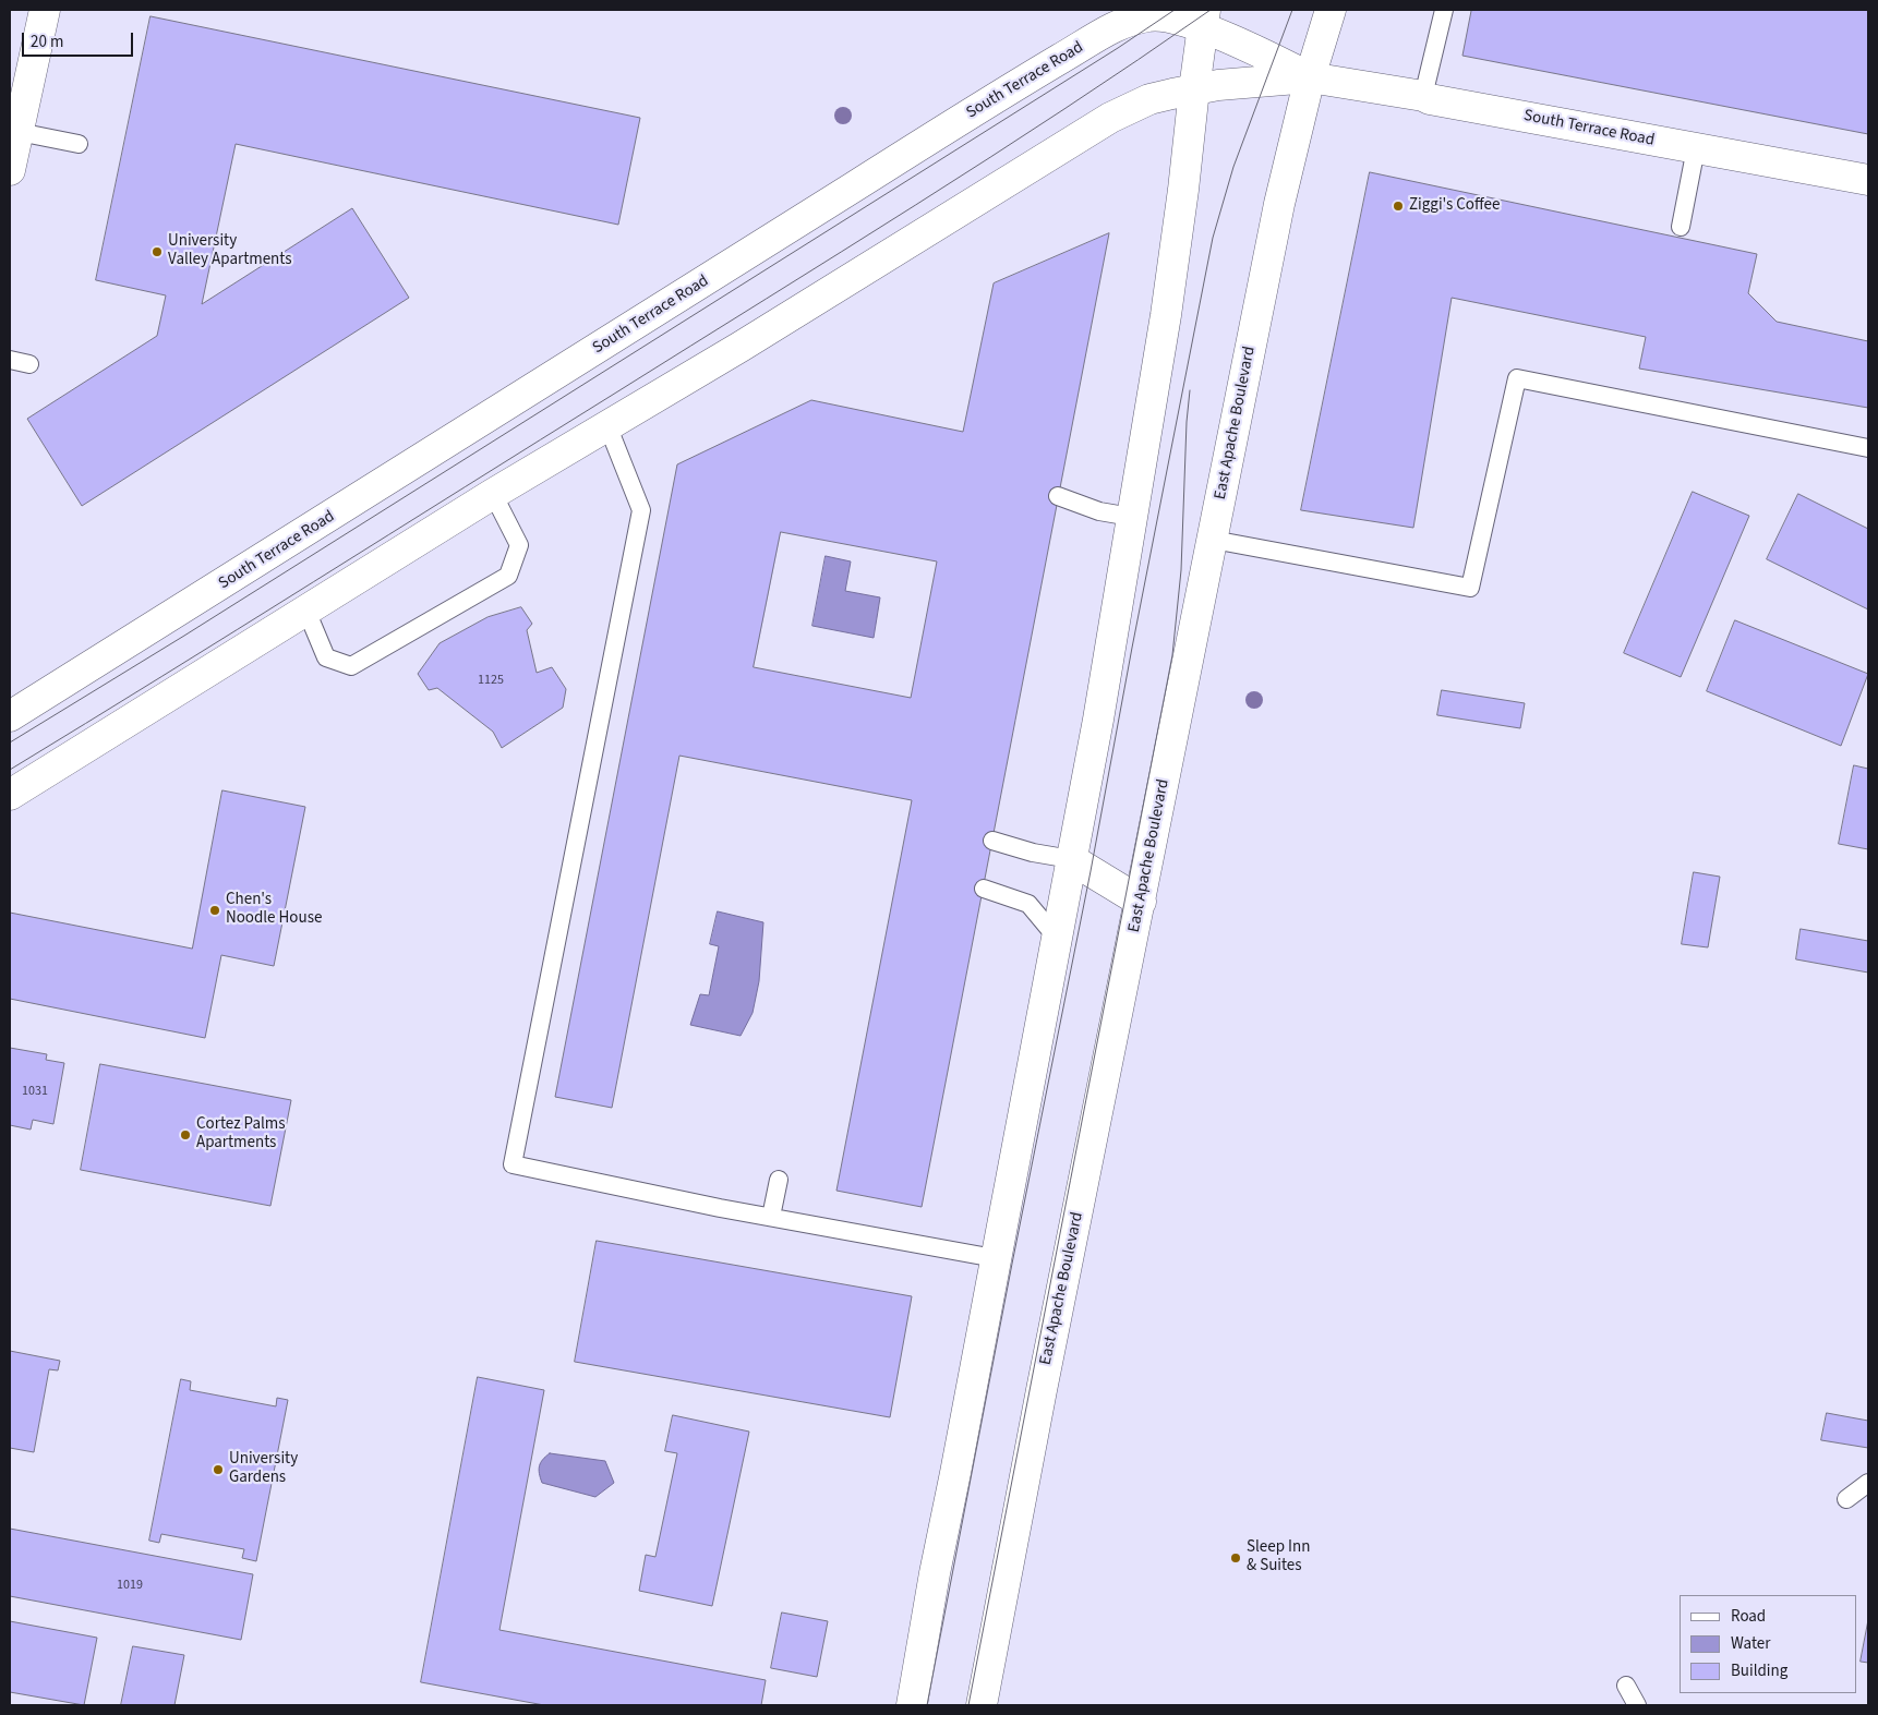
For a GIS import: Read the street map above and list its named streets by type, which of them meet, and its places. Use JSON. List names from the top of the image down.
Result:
{
  "streets": {
    "street": ["South Terrace Road", "East Apache Boulevard"]
  },
  "crossings": [
    ["South Terrace Road", "East Apache Boulevard"]
  ],
  "places": [
    "Ziggi's Coffee",
    "University Valley Apartments",
    "Chen's Noodle House",
    "Cortez Palms Apartments",
    "University Gardens",
    "Sleep Inn & Suites"
  ],
  "house_numbers": ["1125", "1031", "1019"],
  "legend": ["Road", "Water", "Building"],
  "scale_bar": "20 m"
}
